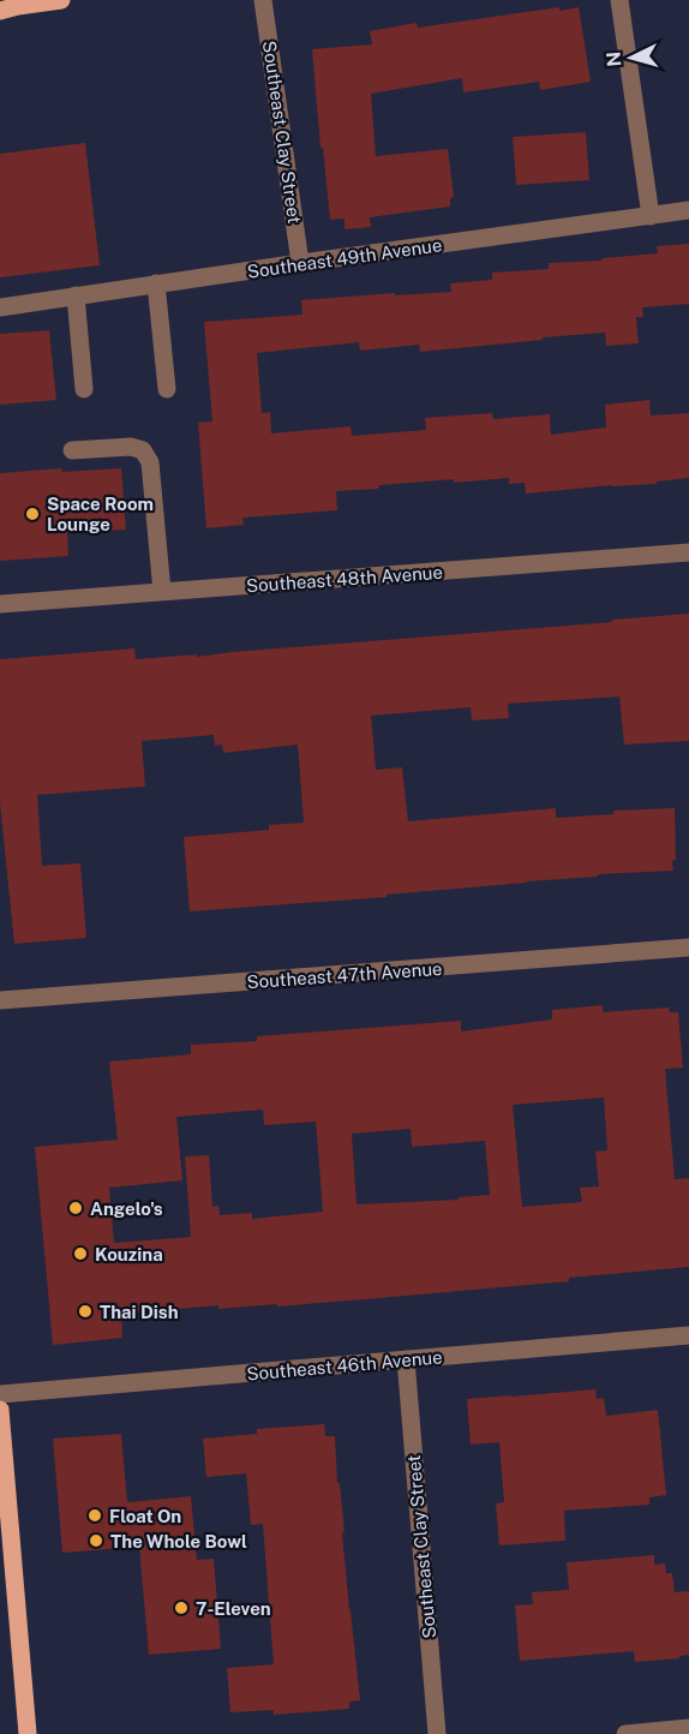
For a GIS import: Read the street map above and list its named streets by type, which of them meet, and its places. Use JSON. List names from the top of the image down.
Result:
{
  "streets": {
    "street": [
      "Southeast Clay Street",
      "Southeast 49th Avenue",
      "Southeast 48th Avenue",
      "Southeast 47th Avenue",
      "Southeast 46th Avenue"
    ]
  },
  "crossings": [
    ["Southeast Clay Street", "Southeast 49th Avenue"],
    ["Southeast Clay Street", "Southeast 46th Avenue"]
  ],
  "places": [
    "Space Room Lounge",
    "Angelo's",
    "Kouzina",
    "Thai Dish",
    "Float On",
    "The Whole Bowl",
    "7-Eleven"
  ],
  "north": "left"
}
